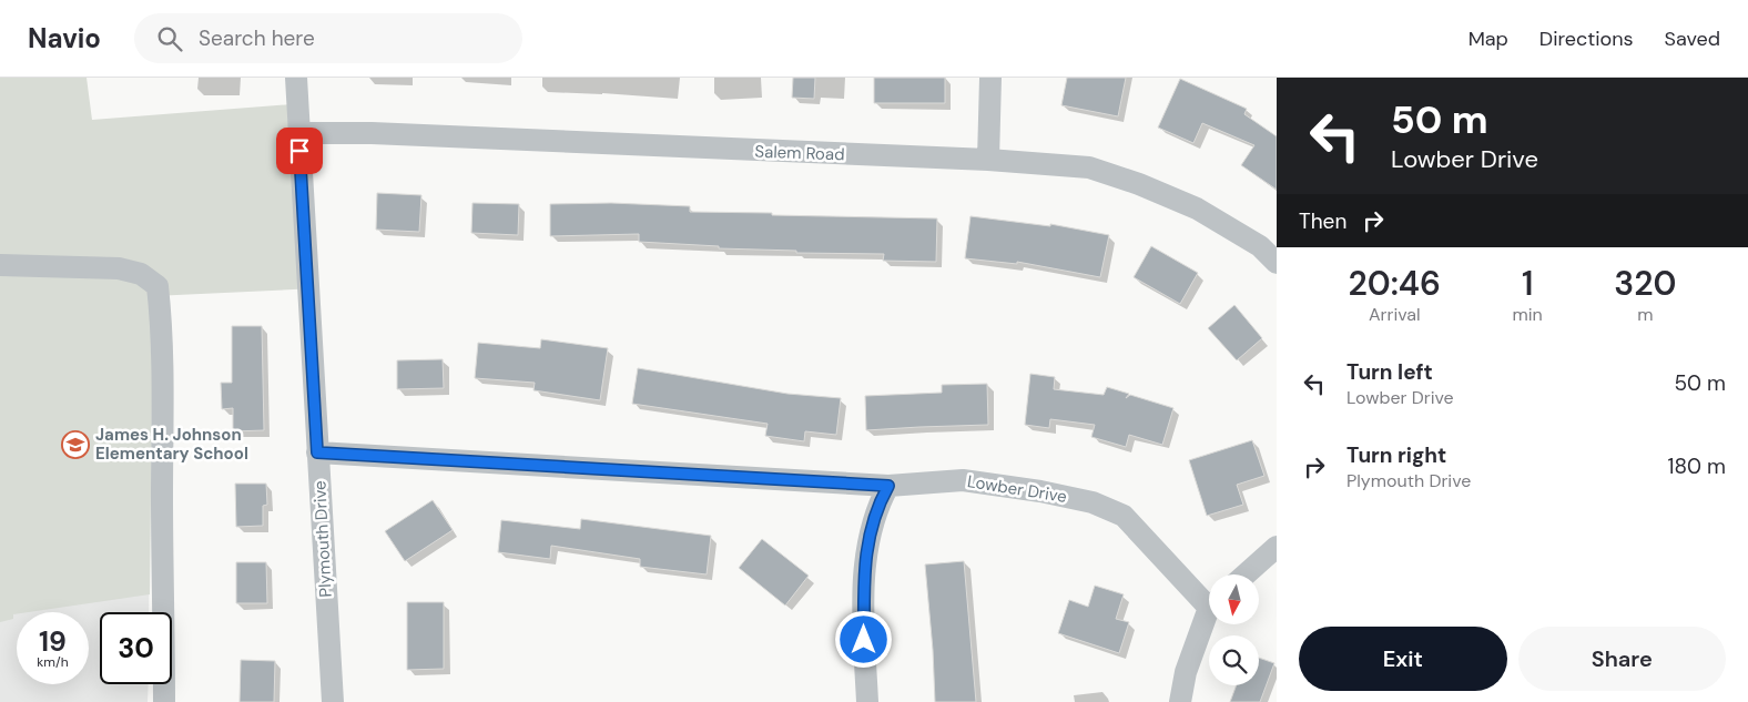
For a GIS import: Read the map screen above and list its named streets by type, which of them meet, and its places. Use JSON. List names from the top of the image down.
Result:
{
  "streets": {
    "street": ["Salem Road", "Lowber Drive", "Plymouth Drive"]
  },
  "crossings": [
    ["Salem Road", "Plymouth Drive"],
    ["Lowber Drive", "Plymouth Drive"]
  ],
  "places": {
    "school or university": ["James H. Johnson Elementary School"]
  },
  "north": "bottom",
  "page": {
    "header": "Navio",
    "search": "Search here",
    "nav": ["Map", "Directions", "Saved"],
    "turn": ["50 m", "Lowber Drive"],
    "then": "Then",
    "eta": [
      "20:46",
      "Arrival",
      "1",
      "min",
      "320",
      "m"
    ],
    "list": [
      {
        "name": "Turn left",
        "note": "Lowber Drive",
        "value": "50 m"
      },
      {
        "name": "Turn right",
        "note": "Plymouth Drive",
        "value": "180 m"
      }
    ],
    "speed": "19 km/h",
    "limit": "30",
    "buttons": ["Exit", "Share"]
  }
}
